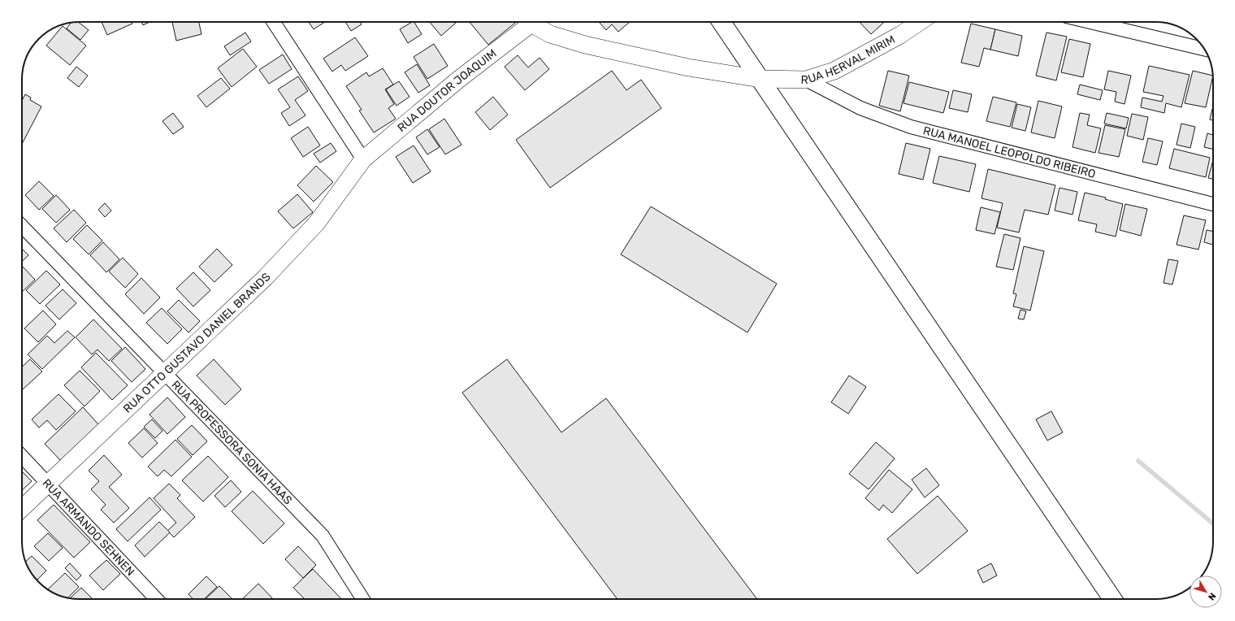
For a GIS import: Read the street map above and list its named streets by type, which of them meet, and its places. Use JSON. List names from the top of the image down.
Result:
{
  "streets": {
    "street": [
      "RUA HERVAL MIRIM",
      "RUA DOUTOR JOAQUIM",
      "RUA MANOEL LEOPOLDO RIBEIRO",
      "RUA OTTO GUSTAVO DANIEL BRANDS",
      "RUA PROFESSORA SONIA HAAS",
      "RUA ARMANDO SEHNEN"
    ]
  },
  "crossings": [
    ["RUA HERVAL MIRIM", "RUA MANOEL LEOPOLDO RIBEIRO"],
    ["RUA DOUTOR JOAQUIM", "RUA OTTO GUSTAVO DANIEL BRANDS"],
    ["RUA OTTO GUSTAVO DANIEL BRANDS", "RUA PROFESSORA SONIA HAAS"],
    ["RUA OTTO GUSTAVO DANIEL BRANDS", "RUA ARMANDO SEHNEN"]
  ],
  "north": "bottom right"
}
